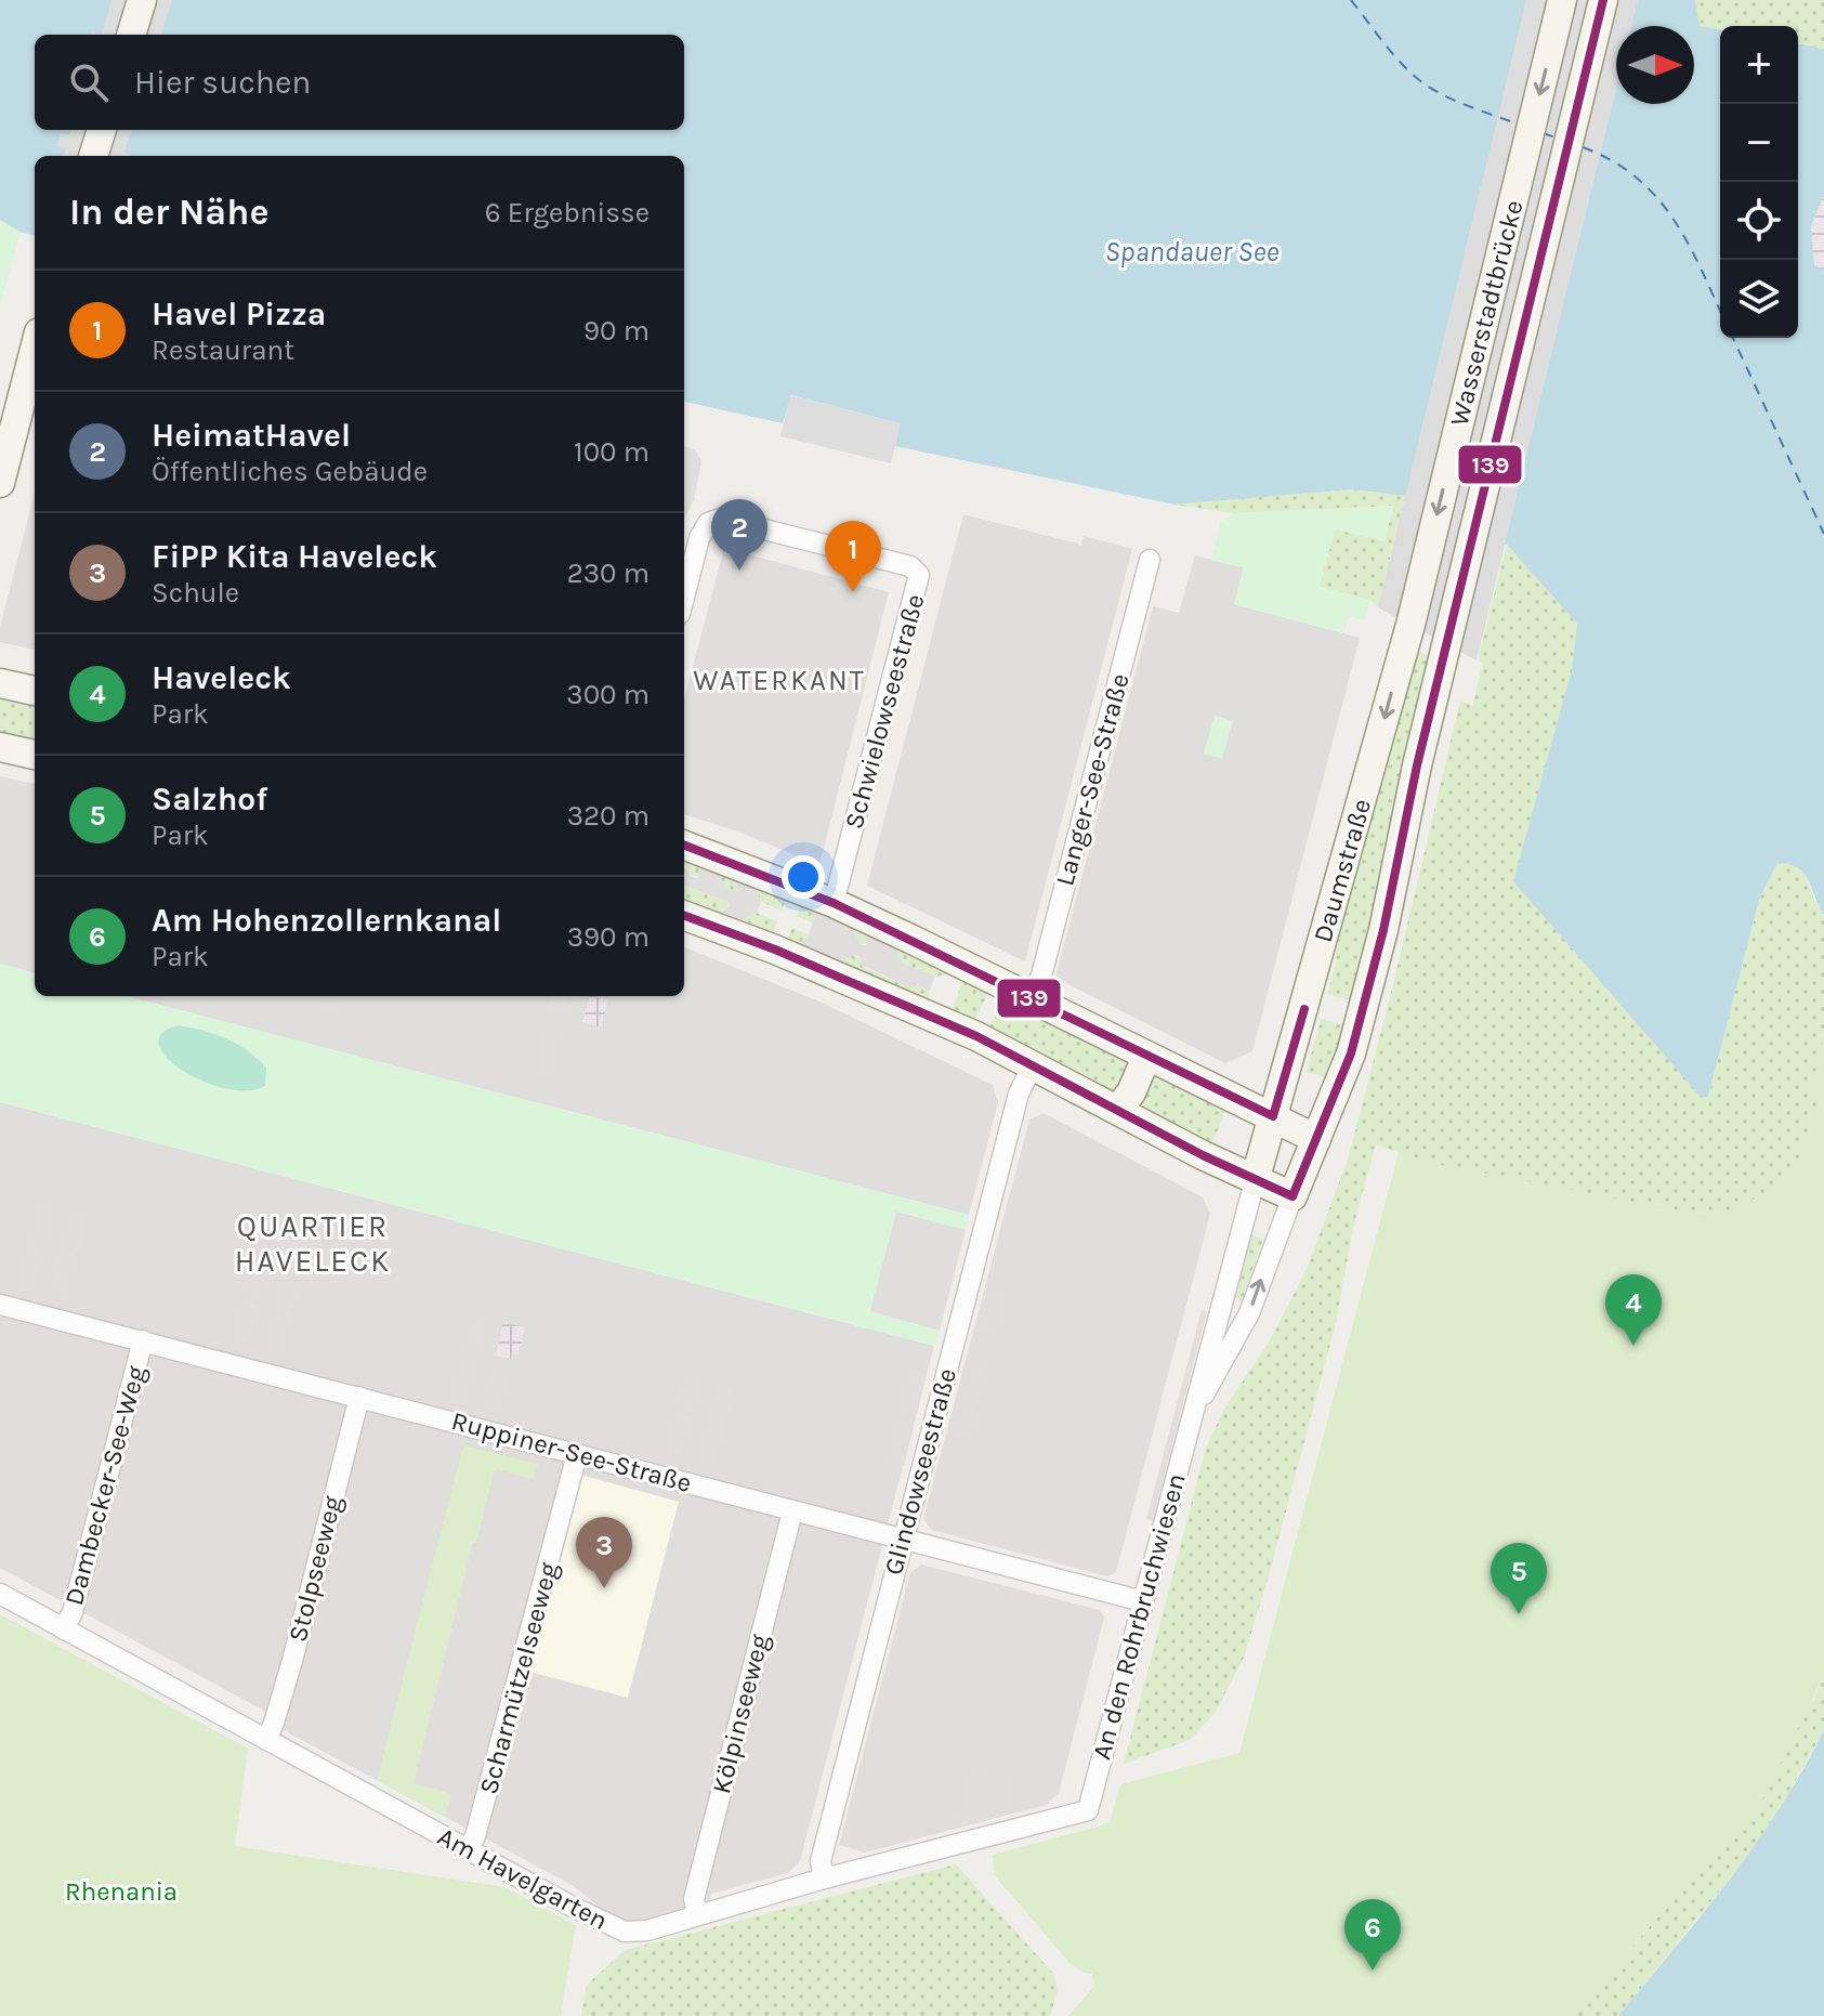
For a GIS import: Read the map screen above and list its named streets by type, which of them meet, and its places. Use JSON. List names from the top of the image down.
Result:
{
  "streets": {
    "main road": ["Wasserstadtbrücke", "Daumstraße"],
    "street": [
      "Schwielowseestraße",
      "Langer-See-Straße",
      "Ruppiner-See-Straße",
      "Glindowseestraße",
      "Dambecker-See-Weg",
      "Stolpseeweg",
      "An den Rohrbruchwiesen",
      "Scharmützelseeweg",
      "Kölpinseeweg",
      "Am Havelgarten"
    ]
  },
  "crossings": [
    ["Wasserstadtbrücke", "Daumstraße"],
    ["Daumstraße", "An den Rohrbruchwiesen"],
    ["Ruppiner-See-Straße", "Glindowseestraße"],
    ["Ruppiner-See-Straße", "Dambecker-See-Weg"],
    ["Ruppiner-See-Straße", "Stolpseeweg"],
    ["Ruppiner-See-Straße", "An den Rohrbruchwiesen"],
    ["Ruppiner-See-Straße", "Scharmützelseeweg"],
    ["Ruppiner-See-Straße", "Kölpinseeweg"],
    ["Glindowseestraße", "Am Havelgarten"],
    ["Dambecker-See-Weg", "Am Havelgarten"],
    ["Stolpseeweg", "Am Havelgarten"],
    ["An den Rohrbruchwiesen", "Am Havelgarten"],
    ["Scharmützelseeweg", "Am Havelgarten"],
    ["Kölpinseeweg", "Am Havelgarten"]
  ],
  "districts": ["WATERKANT", "QUARTIER HAVELECK"],
  "water": ["Spandauer See"],
  "parks": ["Rhenania"],
  "lines": ["transit line 139"],
  "north": "right",
  "page": {
    "map_buttons": ["+", "−"],
    "search": "Hier suchen",
    "heading": ["In der Nähe", "6 Ergebnisse"],
    "list": [
      {
        "mark": "1",
        "name": "Havel Pizza",
        "note": "Restaurant",
        "value": "90 m"
      },
      {
        "mark": "2",
        "name": "HeimatHavel",
        "note": "Öffentliches Gebäude",
        "value": "100 m"
      },
      {
        "mark": "3",
        "name": "FiPP Kita Haveleck",
        "note": "Schule",
        "value": "230 m"
      },
      {
        "mark": "4",
        "name": "Haveleck",
        "note": "Park",
        "value": "300 m"
      },
      {
        "mark": "5",
        "name": "Salzhof",
        "note": "Park",
        "value": "320 m"
      },
      {
        "mark": "6",
        "name": "Am Hohenzollernkanal",
        "note": "Park",
        "value": "390 m"
      }
    ],
    "pins": [
      "2",
      "1",
      "4",
      "3",
      "5",
      "6"
    ]
  }
}
